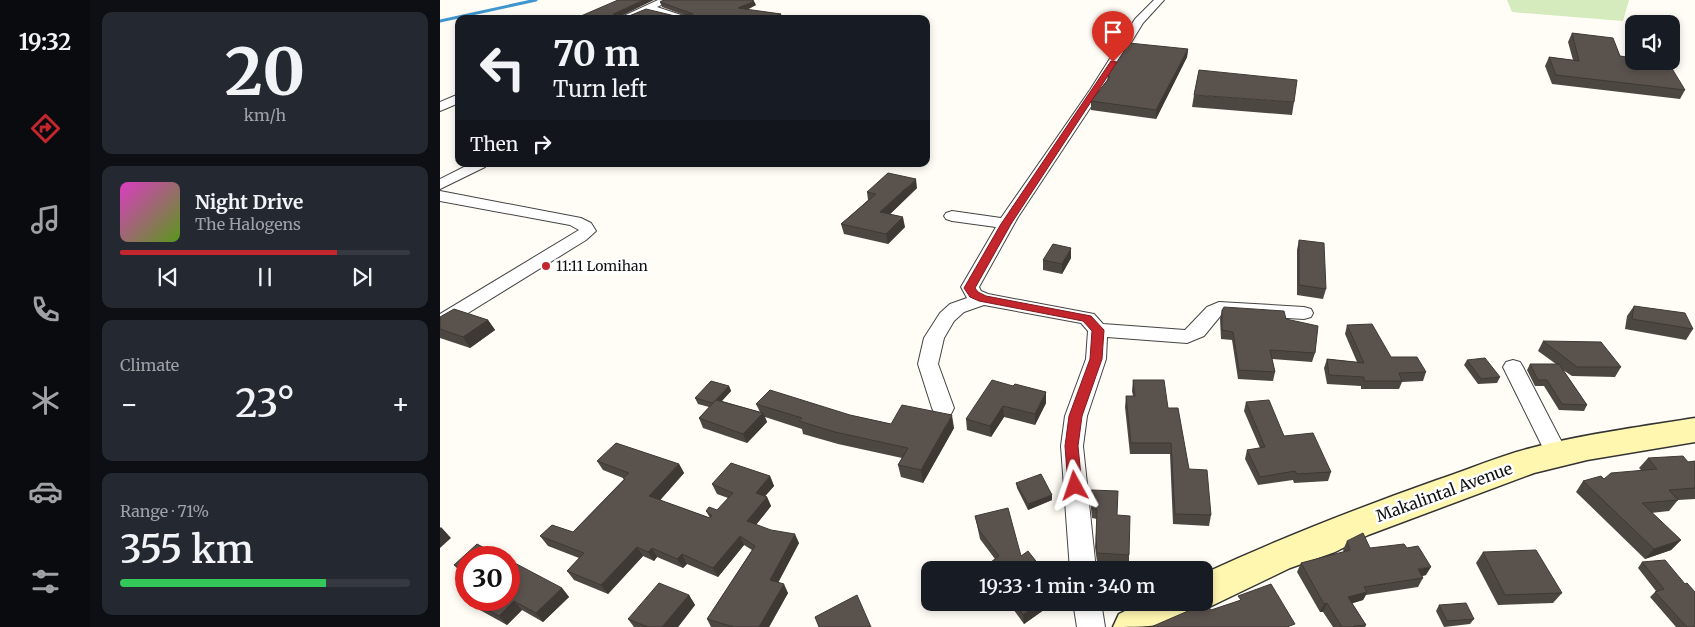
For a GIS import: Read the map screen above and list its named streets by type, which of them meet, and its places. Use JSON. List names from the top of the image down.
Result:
{
  "streets": {
    "main road": ["Makalintal Avenue"]
  },
  "places": ["11:11 Lomihan"],
  "page": {
    "tabs": "19:32",
    "tile": [
      ["20", "km/h"],
      "Climate",
      ["Range · 71%", "355 km"]
    ],
    "turn": ["70 m", "Turn left"],
    "then": "Then",
    "song": ["Night Drive", "The Halogens"],
    "heat": ["−", "23°", "+"],
    "limit": "30",
    "trip": "19:33 · 1 min · 340 m"
  }
}
